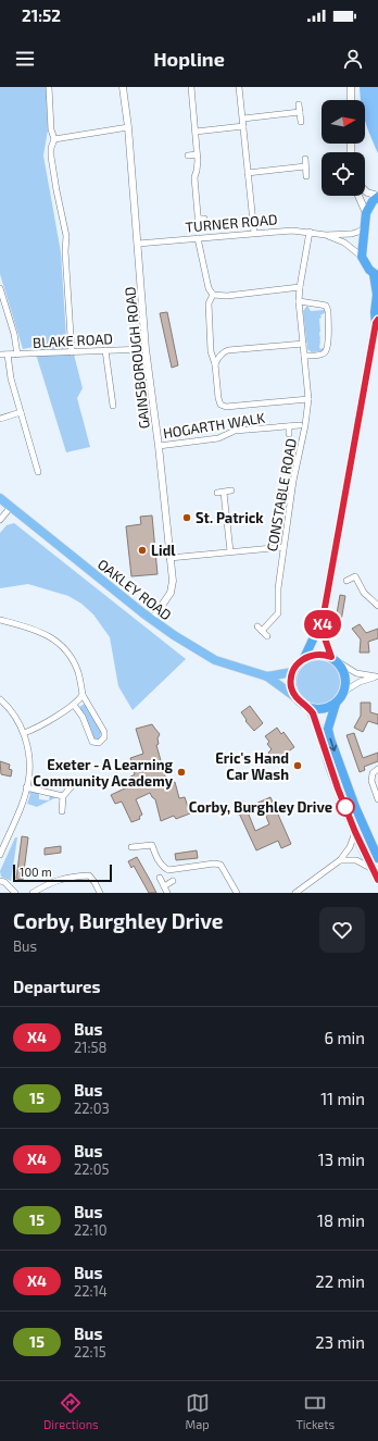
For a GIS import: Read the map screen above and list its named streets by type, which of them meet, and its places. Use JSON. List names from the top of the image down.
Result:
{
  "streets": {
    "main road": ["OAKLEY ROAD"],
    "street": [
      "TURNER ROAD",
      "BLAKE ROAD",
      "GAINSBOROUGH ROAD",
      "HOGARTH WALK",
      "CONSTABLE ROAD"
    ]
  },
  "crossings": [
    ["TURNER ROAD", "GAINSBOROUGH ROAD"],
    ["TURNER ROAD", "CONSTABLE ROAD"],
    ["BLAKE ROAD", "GAINSBOROUGH ROAD"],
    ["GAINSBOROUGH ROAD", "HOGARTH WALK"],
    ["GAINSBOROUGH ROAD", "OAKLEY ROAD"]
  ],
  "places": [
    "St. Patrick",
    "Lidl",
    "Eric's Hand Car Wash",
    "Exeter - A Learning Community Academy",
    "Corby, Burghley Drive"
  ],
  "lines": ["bus line X4"],
  "scale_bar": "100 m",
  "north": "right",
  "page": {
    "status": "21:52",
    "header": "Hopline",
    "on_map": "X4",
    "scale": "100 m",
    "heading": [
      ["Corby, Burghley Drive", "Bus"],
      "Departures"
    ],
    "list": [
      {
        "mark": "X4",
        "name": "Bus",
        "note": "21:58",
        "value": "6 min"
      },
      {
        "mark": "15",
        "name": "Bus",
        "note": "22:03",
        "value": "11 min"
      },
      {
        "mark": "X4",
        "name": "Bus",
        "note": "22:05",
        "value": "13 min"
      },
      {
        "mark": "15",
        "name": "Bus",
        "note": "22:10",
        "value": "18 min"
      },
      {
        "mark": "X4",
        "name": "Bus",
        "note": "22:14",
        "value": "22 min"
      },
      {
        "mark": "15",
        "name": "Bus",
        "note": "22:15",
        "value": "23 min"
      }
    ],
    "tabs": ["Directions", "Map", "Tickets"]
  }
}
